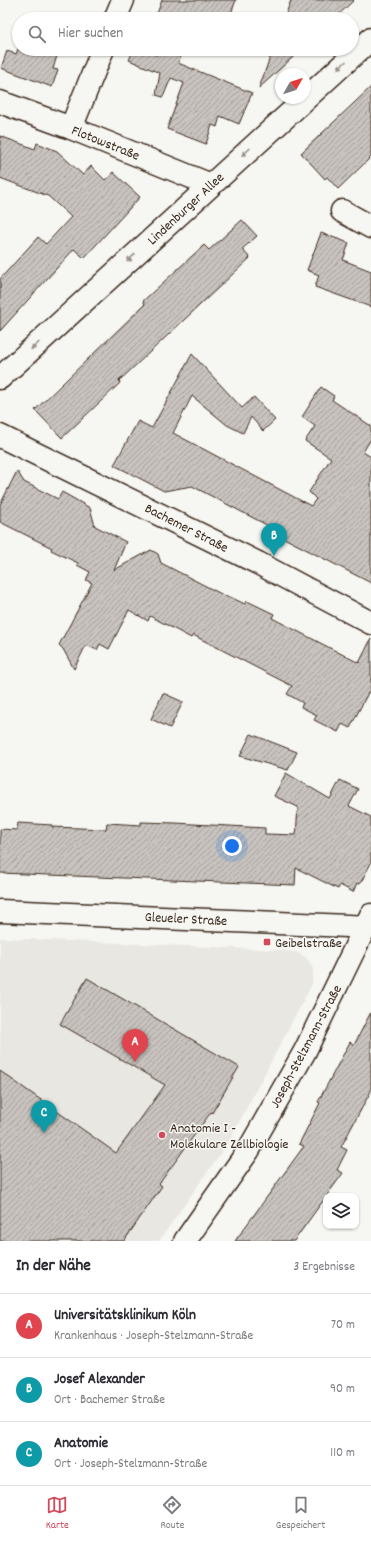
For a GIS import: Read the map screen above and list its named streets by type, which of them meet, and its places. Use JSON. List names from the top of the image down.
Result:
{
  "streets": {
    "street": [
      "Flotowstraße",
      "Lindenburger Allee",
      "Bachemer Straße",
      "Gleueler Straße",
      "Joseph-Stelzmann-Straße"
    ]
  },
  "crossings": [
    ["Flotowstraße", "Lindenburger Allee"],
    ["Gleueler Straße", "Joseph-Stelzmann-Straße"]
  ],
  "one_way": ["Lindenburger Allee"],
  "places": {
    "transit": ["Geibelstraße"],
    "other": ["Anatomie I - Molekulare Zellbiologie"]
  },
  "north": "top right",
  "page": {
    "search": "Hier suchen",
    "pins": ["B", "A", "C"],
    "heading": ["In der Nähe", "3 Ergebnisse"],
    "list": [
      {
        "mark": "A",
        "name": "Universitätsklinikum Köln",
        "note": "Krankenhaus · Joseph-Stelzmann-Straße",
        "value": "70 m"
      },
      {
        "mark": "B",
        "name": "Josef Alexander",
        "note": "Ort · Bachemer Straße",
        "value": "90 m"
      },
      {
        "mark": "C",
        "name": "Anatomie",
        "note": "Ort · Joseph-Stelzmann-Straße",
        "value": "110 m"
      }
    ],
    "nav": ["Karte", "Route", "Gespeichert"]
  }
}
